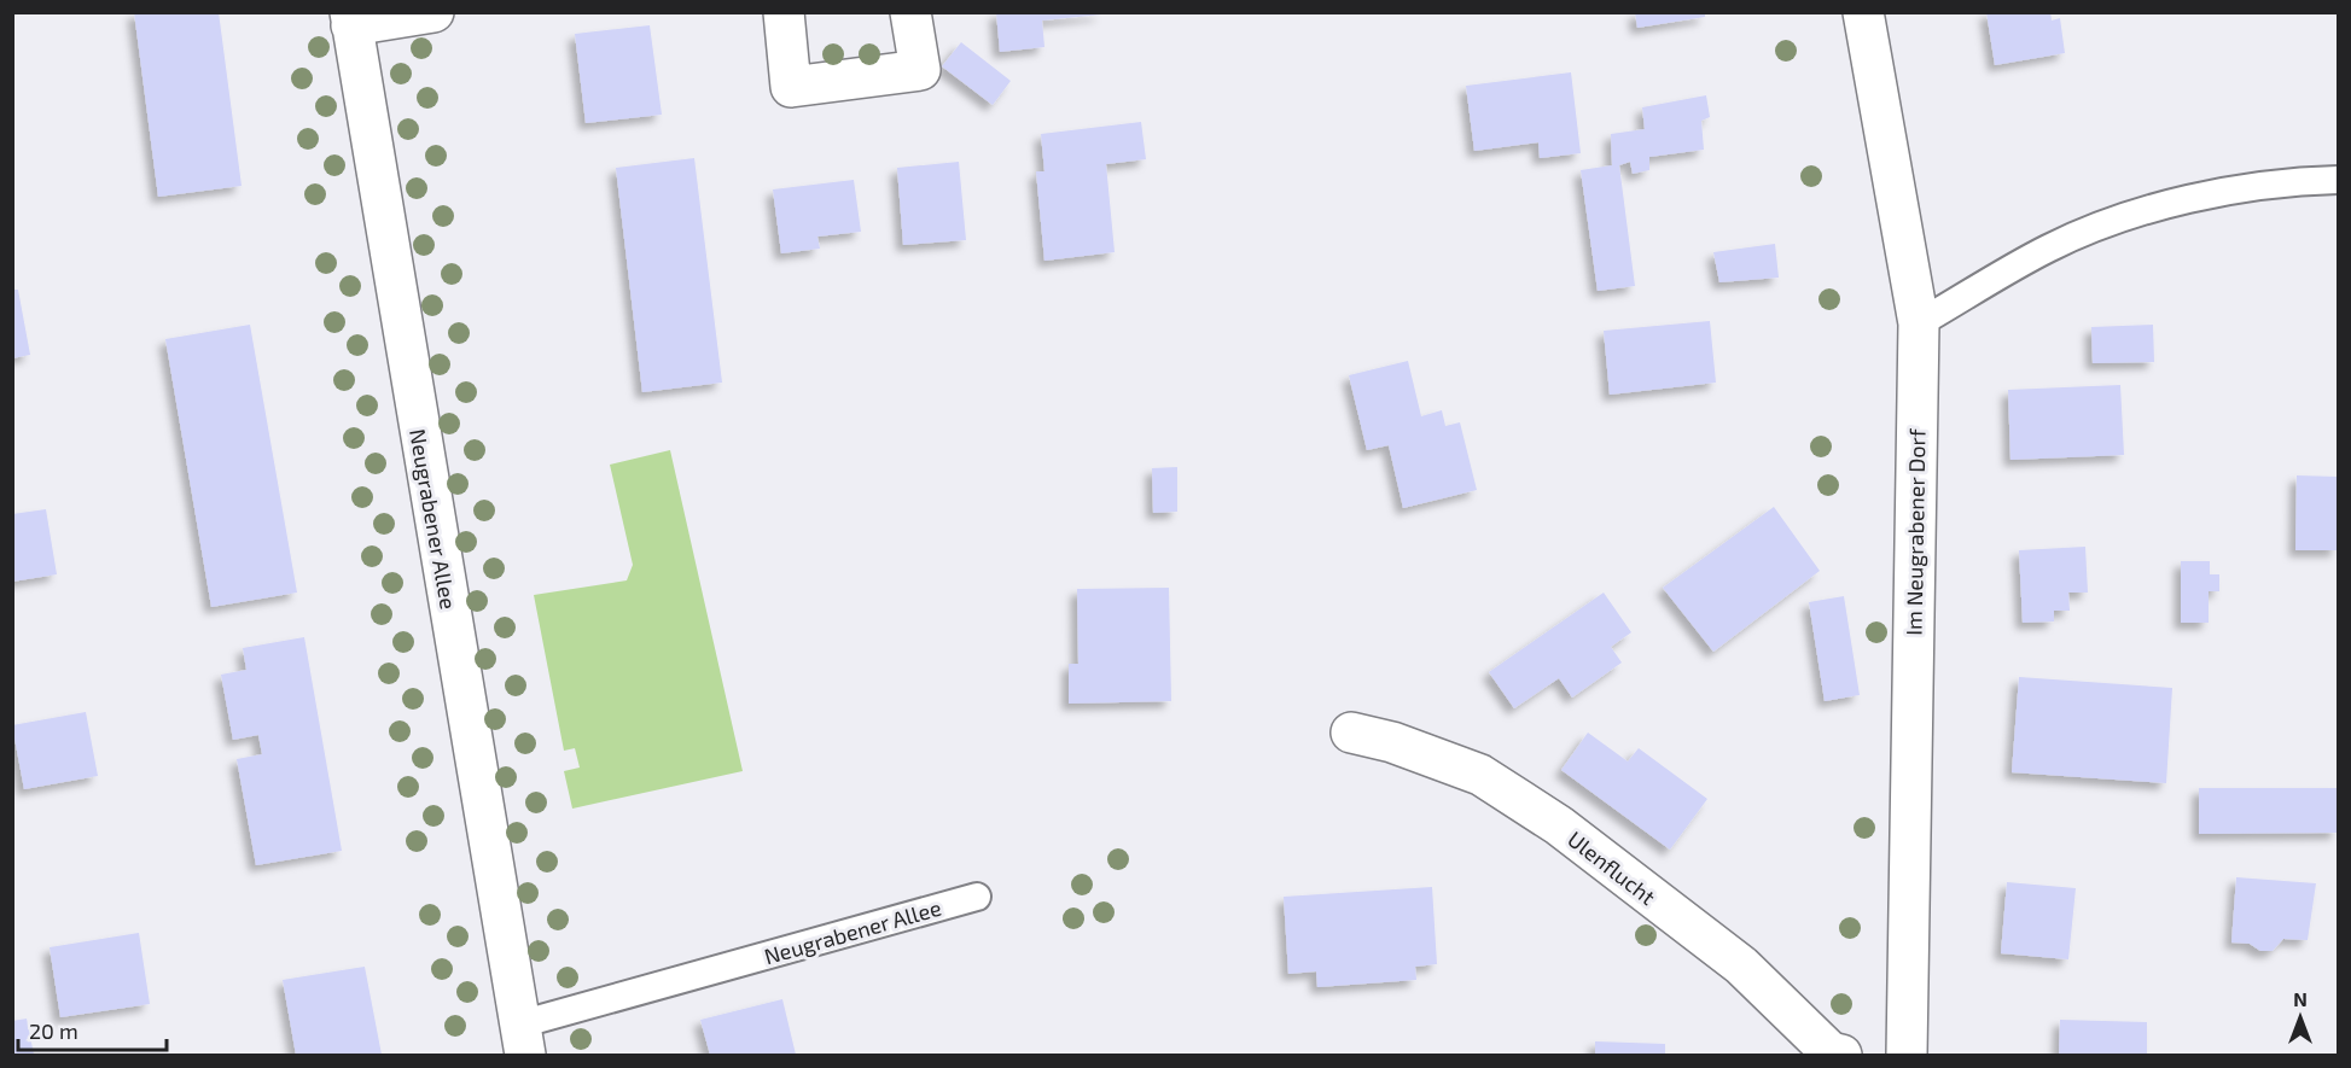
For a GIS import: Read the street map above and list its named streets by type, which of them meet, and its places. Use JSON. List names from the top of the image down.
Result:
{
  "streets": {
    "street": ["Neugrabener Allee", "Im Neugrabener Dorf", "Ulenflucht"]
  },
  "scale_bar": "20 m",
  "north": "top"
}
